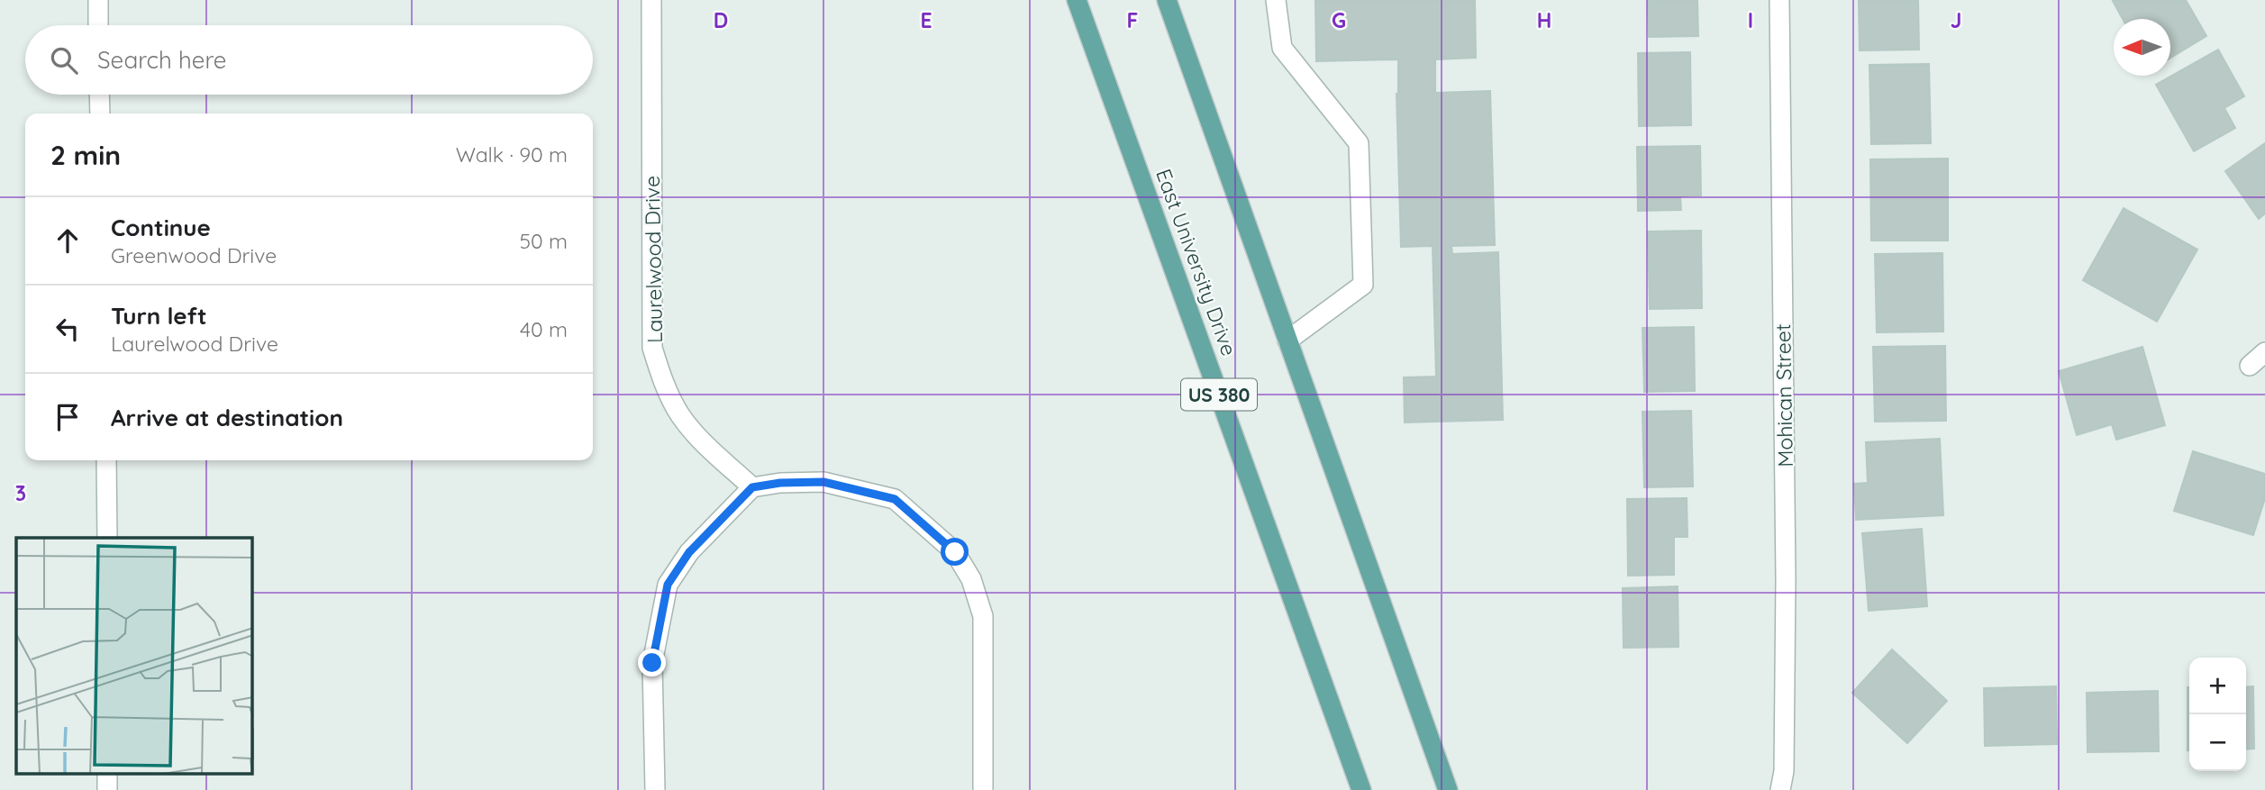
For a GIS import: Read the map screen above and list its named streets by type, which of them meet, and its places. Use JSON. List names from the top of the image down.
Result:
{
  "streets": {
    "main road": ["East University Drive", "US 380"],
    "street": ["Laurelwood Drive", "Mohican Street"]
  },
  "north": "left",
  "page": {
    "search": "Search here",
    "heading": ["2 min", "Walk · 90 m"],
    "list": [
      ["Continue", "Greenwood Drive", "50 m"],
      ["Turn left", "Laurelwood Drive", "40 m"],
      "Arrive at destination"
    ],
    "map_buttons": ["+", "−"]
  },
  "grid": {
    "columns": [
      "D",
      "E",
      "F",
      "G",
      "H",
      "I",
      "J"
    ],
    "rows": ["3"]
  }
}
